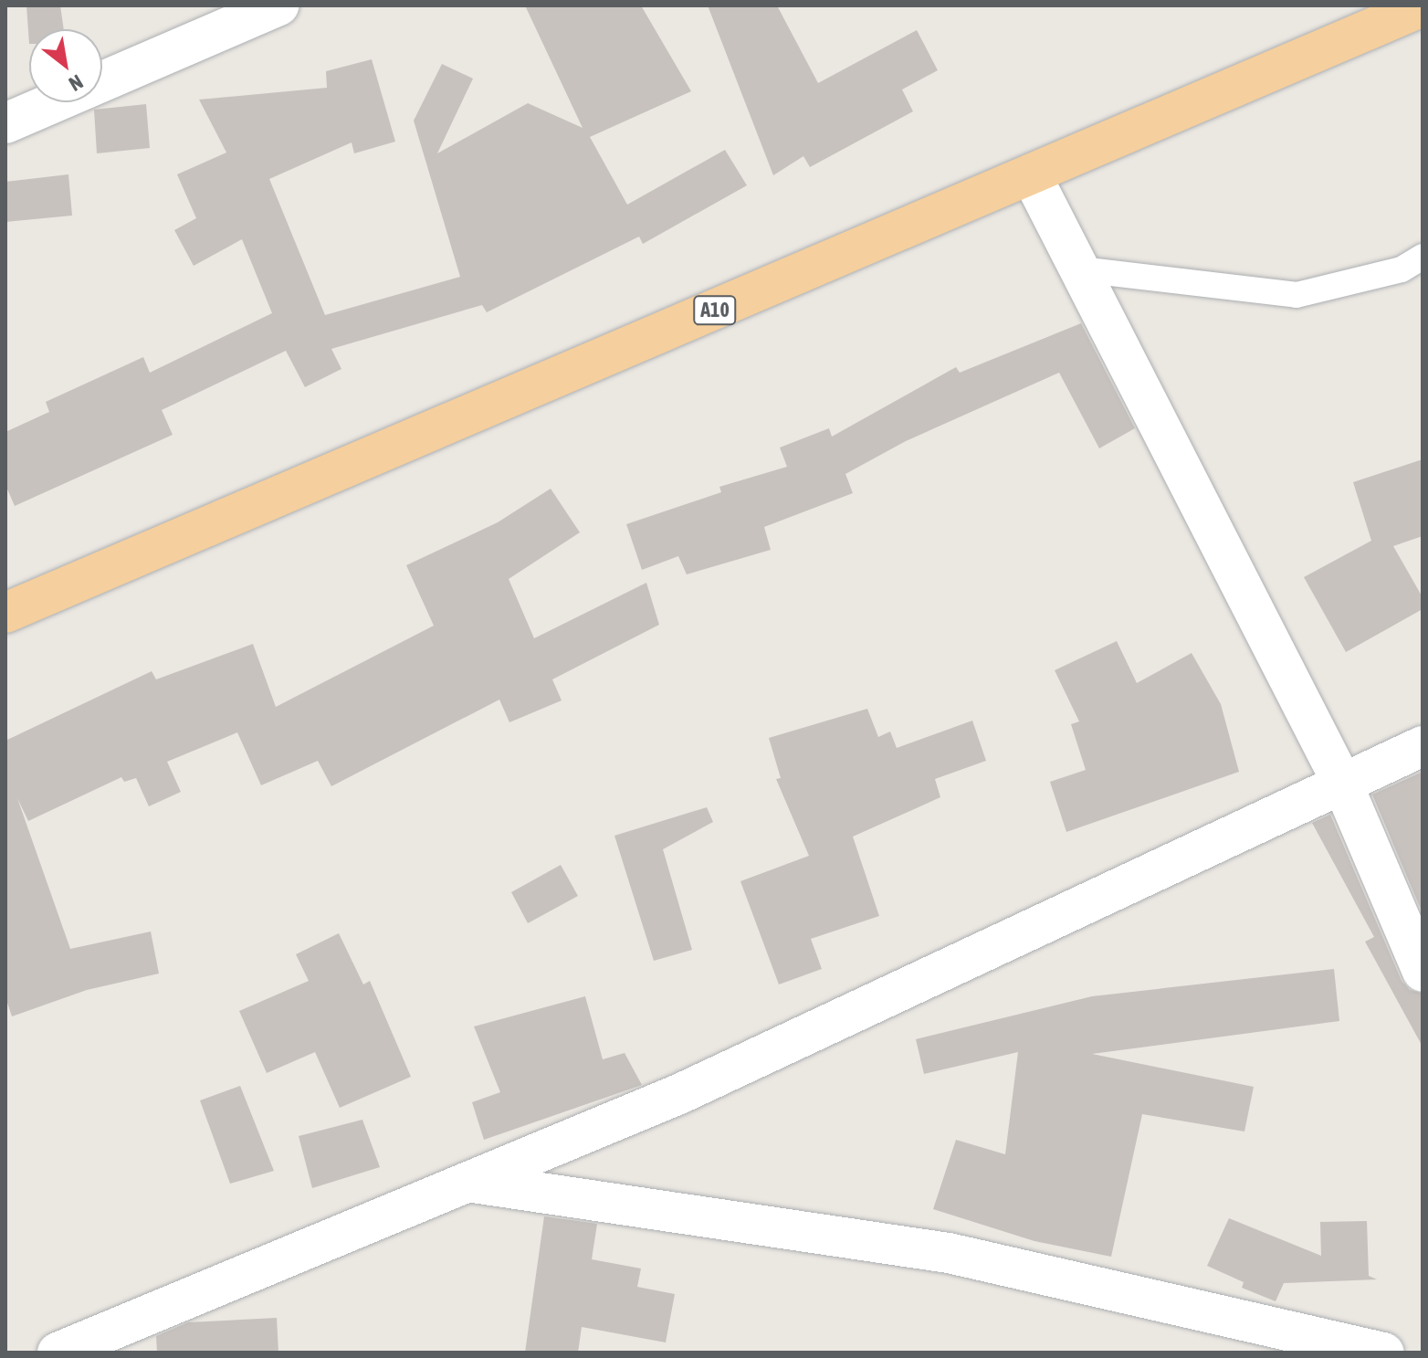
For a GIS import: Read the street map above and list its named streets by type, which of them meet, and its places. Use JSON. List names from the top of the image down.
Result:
{
  "streets": {
    "highway": ["A10"]
  },
  "north": "bottom right"
}
